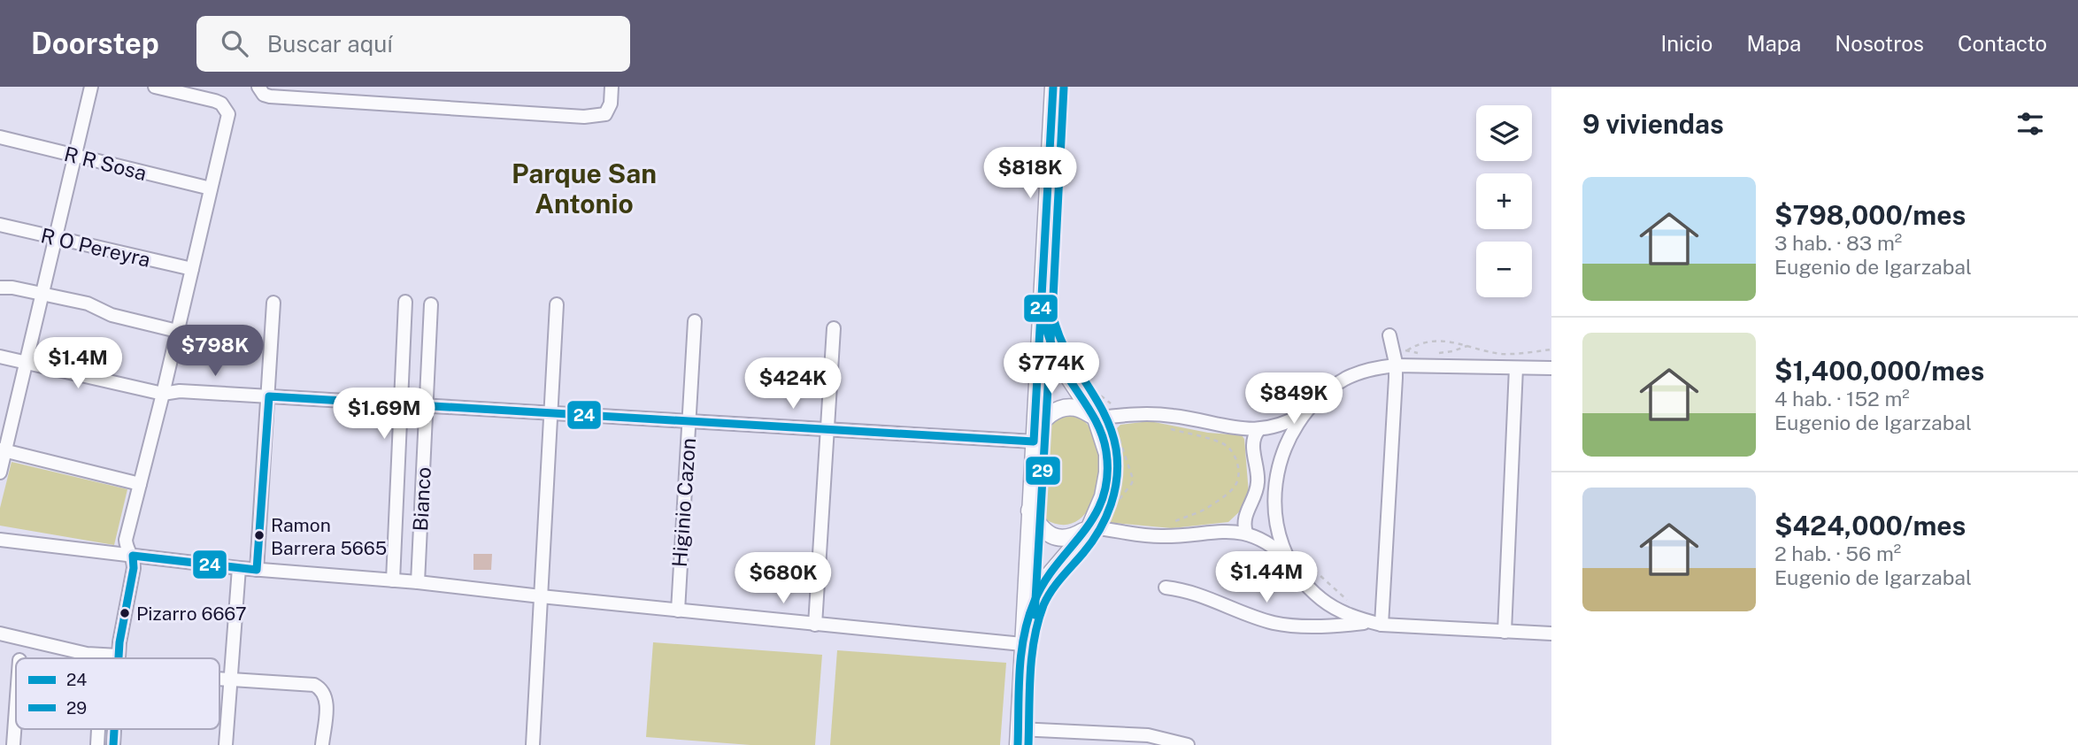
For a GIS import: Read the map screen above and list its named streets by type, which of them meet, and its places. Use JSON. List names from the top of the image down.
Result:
{
  "streets": {
    "street": [
      "R R Sosa",
      "R O Pereyra",
      "Bianco",
      "Higinio Cazon"
    ]
  },
  "districts": ["Parque San Antonio"],
  "places": ["Ramon Barrera 5665", "Pizarro 6667"],
  "lines": ["transit line 24", "transit line 29"],
  "legend": ["24", "29"],
  "page": {
    "header": "Doorstep",
    "search": "Buscar aquí",
    "nav": [
      "Inicio",
      "Mapa",
      "Nosotros",
      "Contacto"
    ],
    "heading": "9 viviendas",
    "map_buttons": ["+", "−"],
    "price": [
      "$818K",
      "$798K",
      "$1.4M",
      "$774K",
      "$424K",
      "$849K",
      "$1.69M",
      "$1.44M",
      "$680K"
    ],
    "list": [
      {
        "name": "$798,000/mes",
        "note": "3 hab. · 83 m² · Eugenio de Igarzabal"
      },
      {
        "name": "$1,400,000/mes",
        "note": "4 hab. · 152 m² · Eugenio de Igarzabal"
      },
      {
        "name": "$424,000/mes",
        "note": "2 hab. · 56 m² · Eugenio de Igarzabal"
      }
    ]
  }
}
